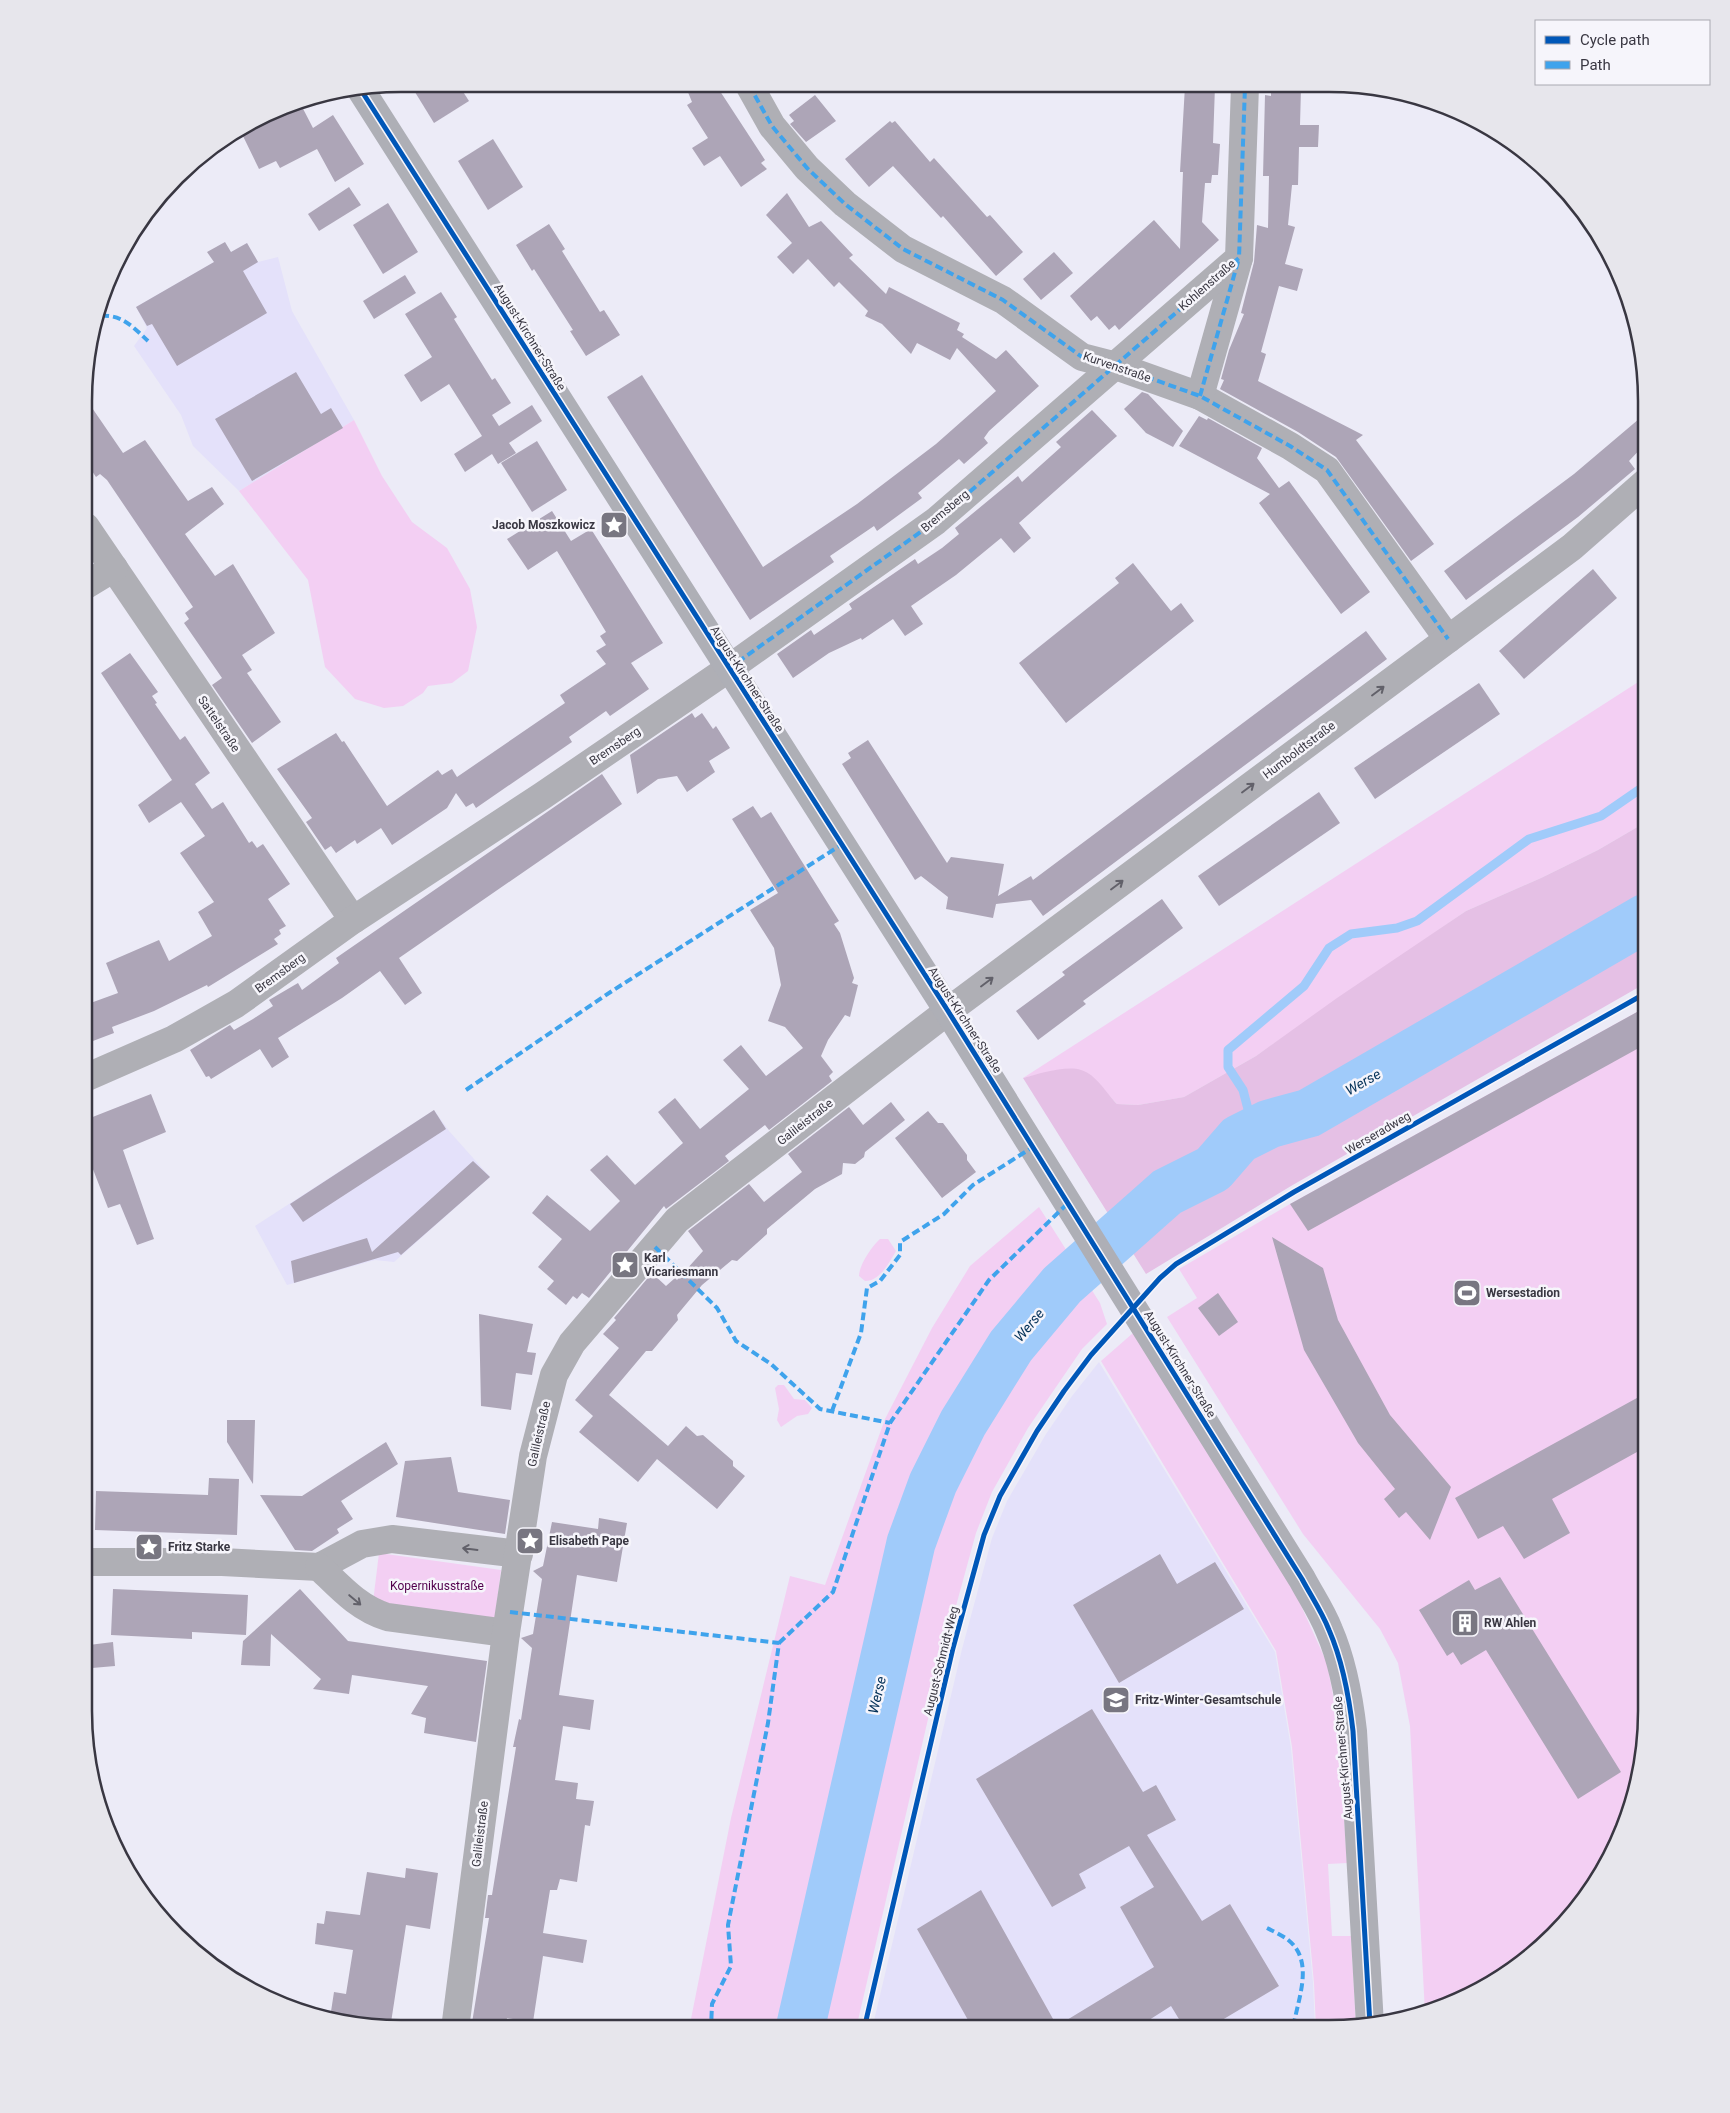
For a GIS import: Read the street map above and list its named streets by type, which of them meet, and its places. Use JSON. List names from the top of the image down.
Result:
{
  "streets": {
    "street": [
      "Kohlenstraße",
      "August-Kirchner-Straße",
      "Kurvenstraße",
      "Bremsberg",
      "Sattelstraße",
      "Humboldtstraße",
      "Galileistraße"
    ],
    "cycle path": ["Werseradweg"]
  },
  "crossings": [
    ["Kohlenstraße", "Kurvenstraße"],
    ["Kohlenstraße", "Bremsberg"],
    ["August-Kirchner-Straße", "Bremsberg"],
    ["August-Kirchner-Straße", "Humboldtstraße"],
    ["August-Kirchner-Straße", "Galileistraße"],
    ["Kurvenstraße", "Bremsberg"],
    ["Kurvenstraße", "Humboldtstraße"],
    ["Bremsberg", "Sattelstraße"],
    ["Humboldtstraße", "Galileistraße"]
  ],
  "one_way": ["Humboldtstraße"],
  "water": ["Werse"],
  "parks": ["Kopernikusstraße"],
  "places": {
    "place": [
      "Jacob Moszkowicz",
      "Karl Vicariesmann",
      "Elisabeth Pape",
      "Fritz Starke"
    ],
    "sports": ["Wersestadion"],
    "building": ["RW Ahlen"],
    "school or university": ["Fritz-Winter-Gesamtschule"]
  },
  "legend": ["Cycle path", "Path"]
}
